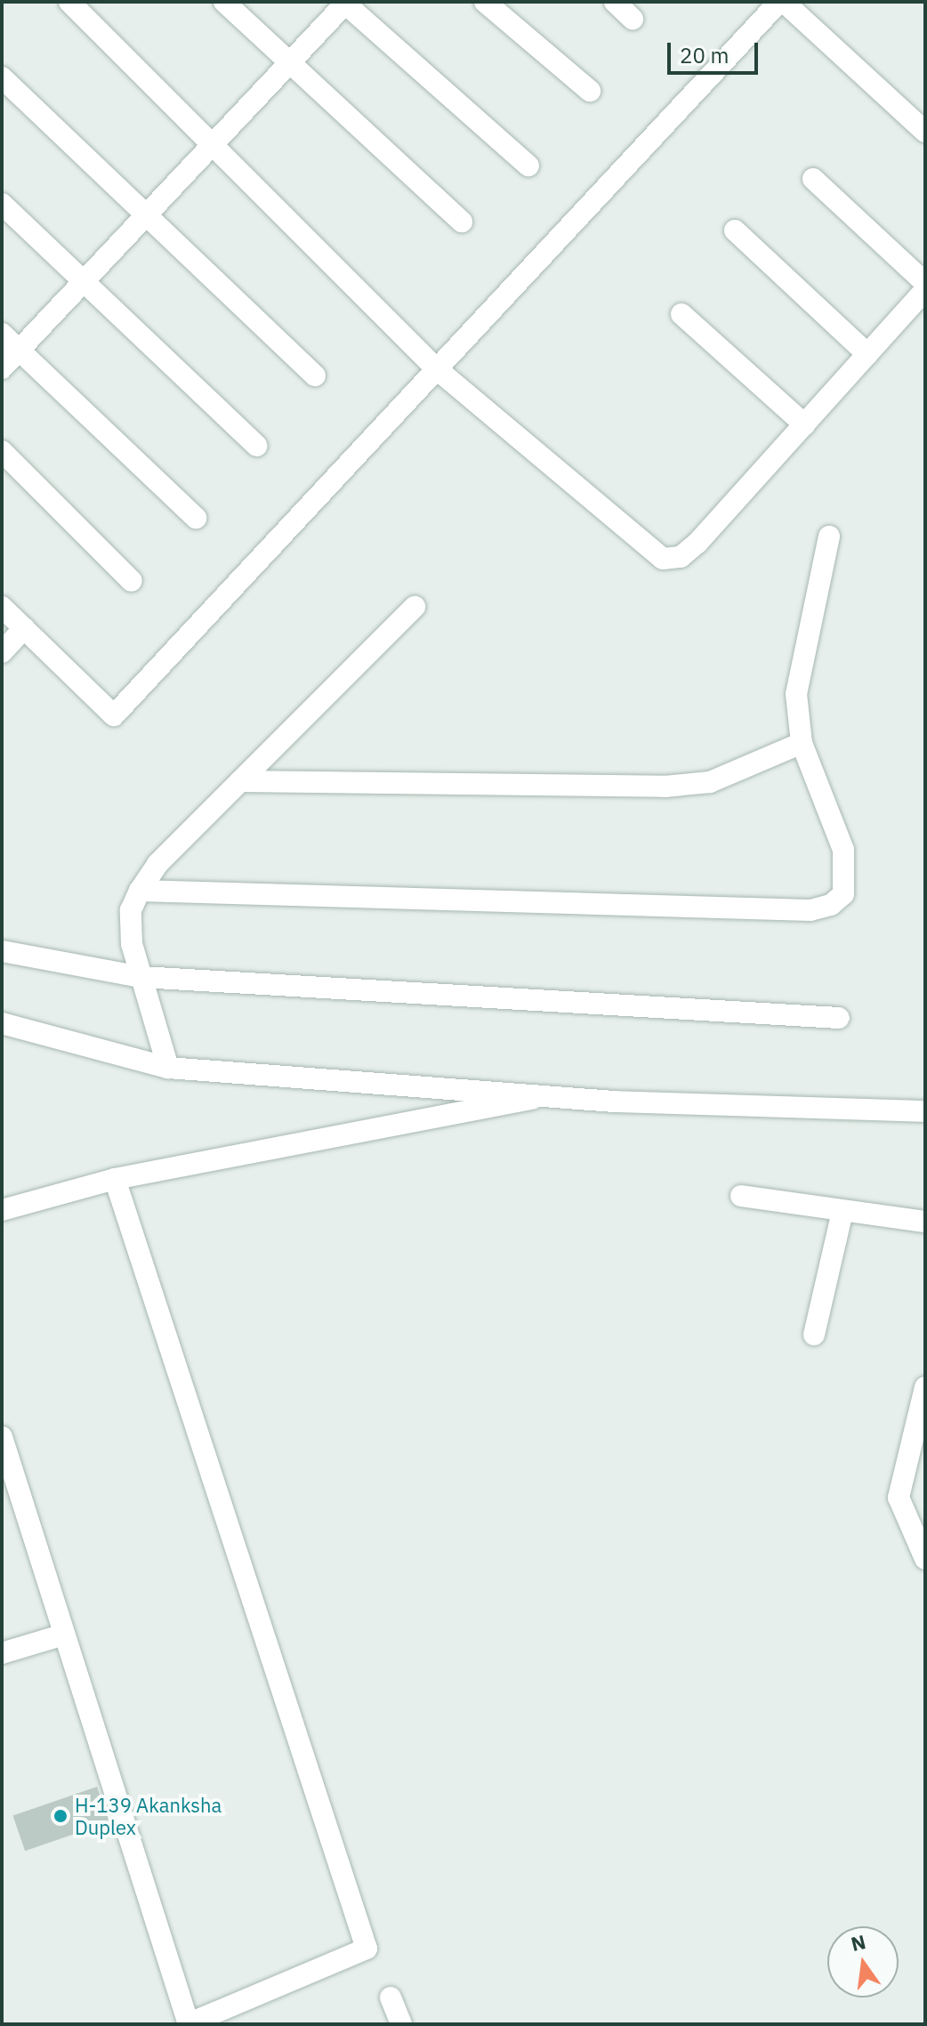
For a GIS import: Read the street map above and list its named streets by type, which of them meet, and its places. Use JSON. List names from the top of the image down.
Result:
{
  "places": ["H-139 Akanksha Duplex"],
  "scale_bar": "20 m",
  "north": "top"
}
